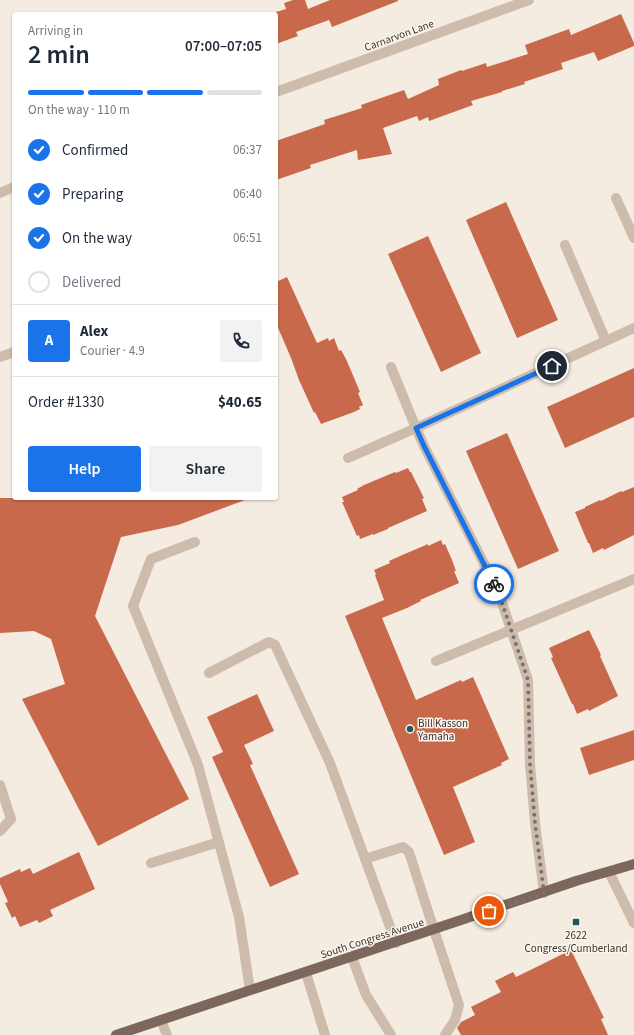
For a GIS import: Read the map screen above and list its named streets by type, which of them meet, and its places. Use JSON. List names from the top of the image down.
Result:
{
  "streets": {
    "main road": ["South Congress Avenue"],
    "street": ["Carnarvon Lane"]
  },
  "places": {
    "other": ["Bill Kasson Yamaha"],
    "transit": ["2622 Congress/Cumberland"]
  },
  "page": {
    "heading": ["2 min", "Arriving in", "07:00–07:05"],
    "panel": [
      "Alex",
      "Courier · 4.9",
      "Order #1330",
      "$40.65"
    ],
    "bar": "On the way · 110 m",
    "list": [
      ["Confirmed", "06:37"],
      ["Preparing", "06:40"],
      ["On the way", "06:51"],
      "Delivered"
    ],
    "round": "A",
    "buttons": ["Help", "Share"]
  }
}
